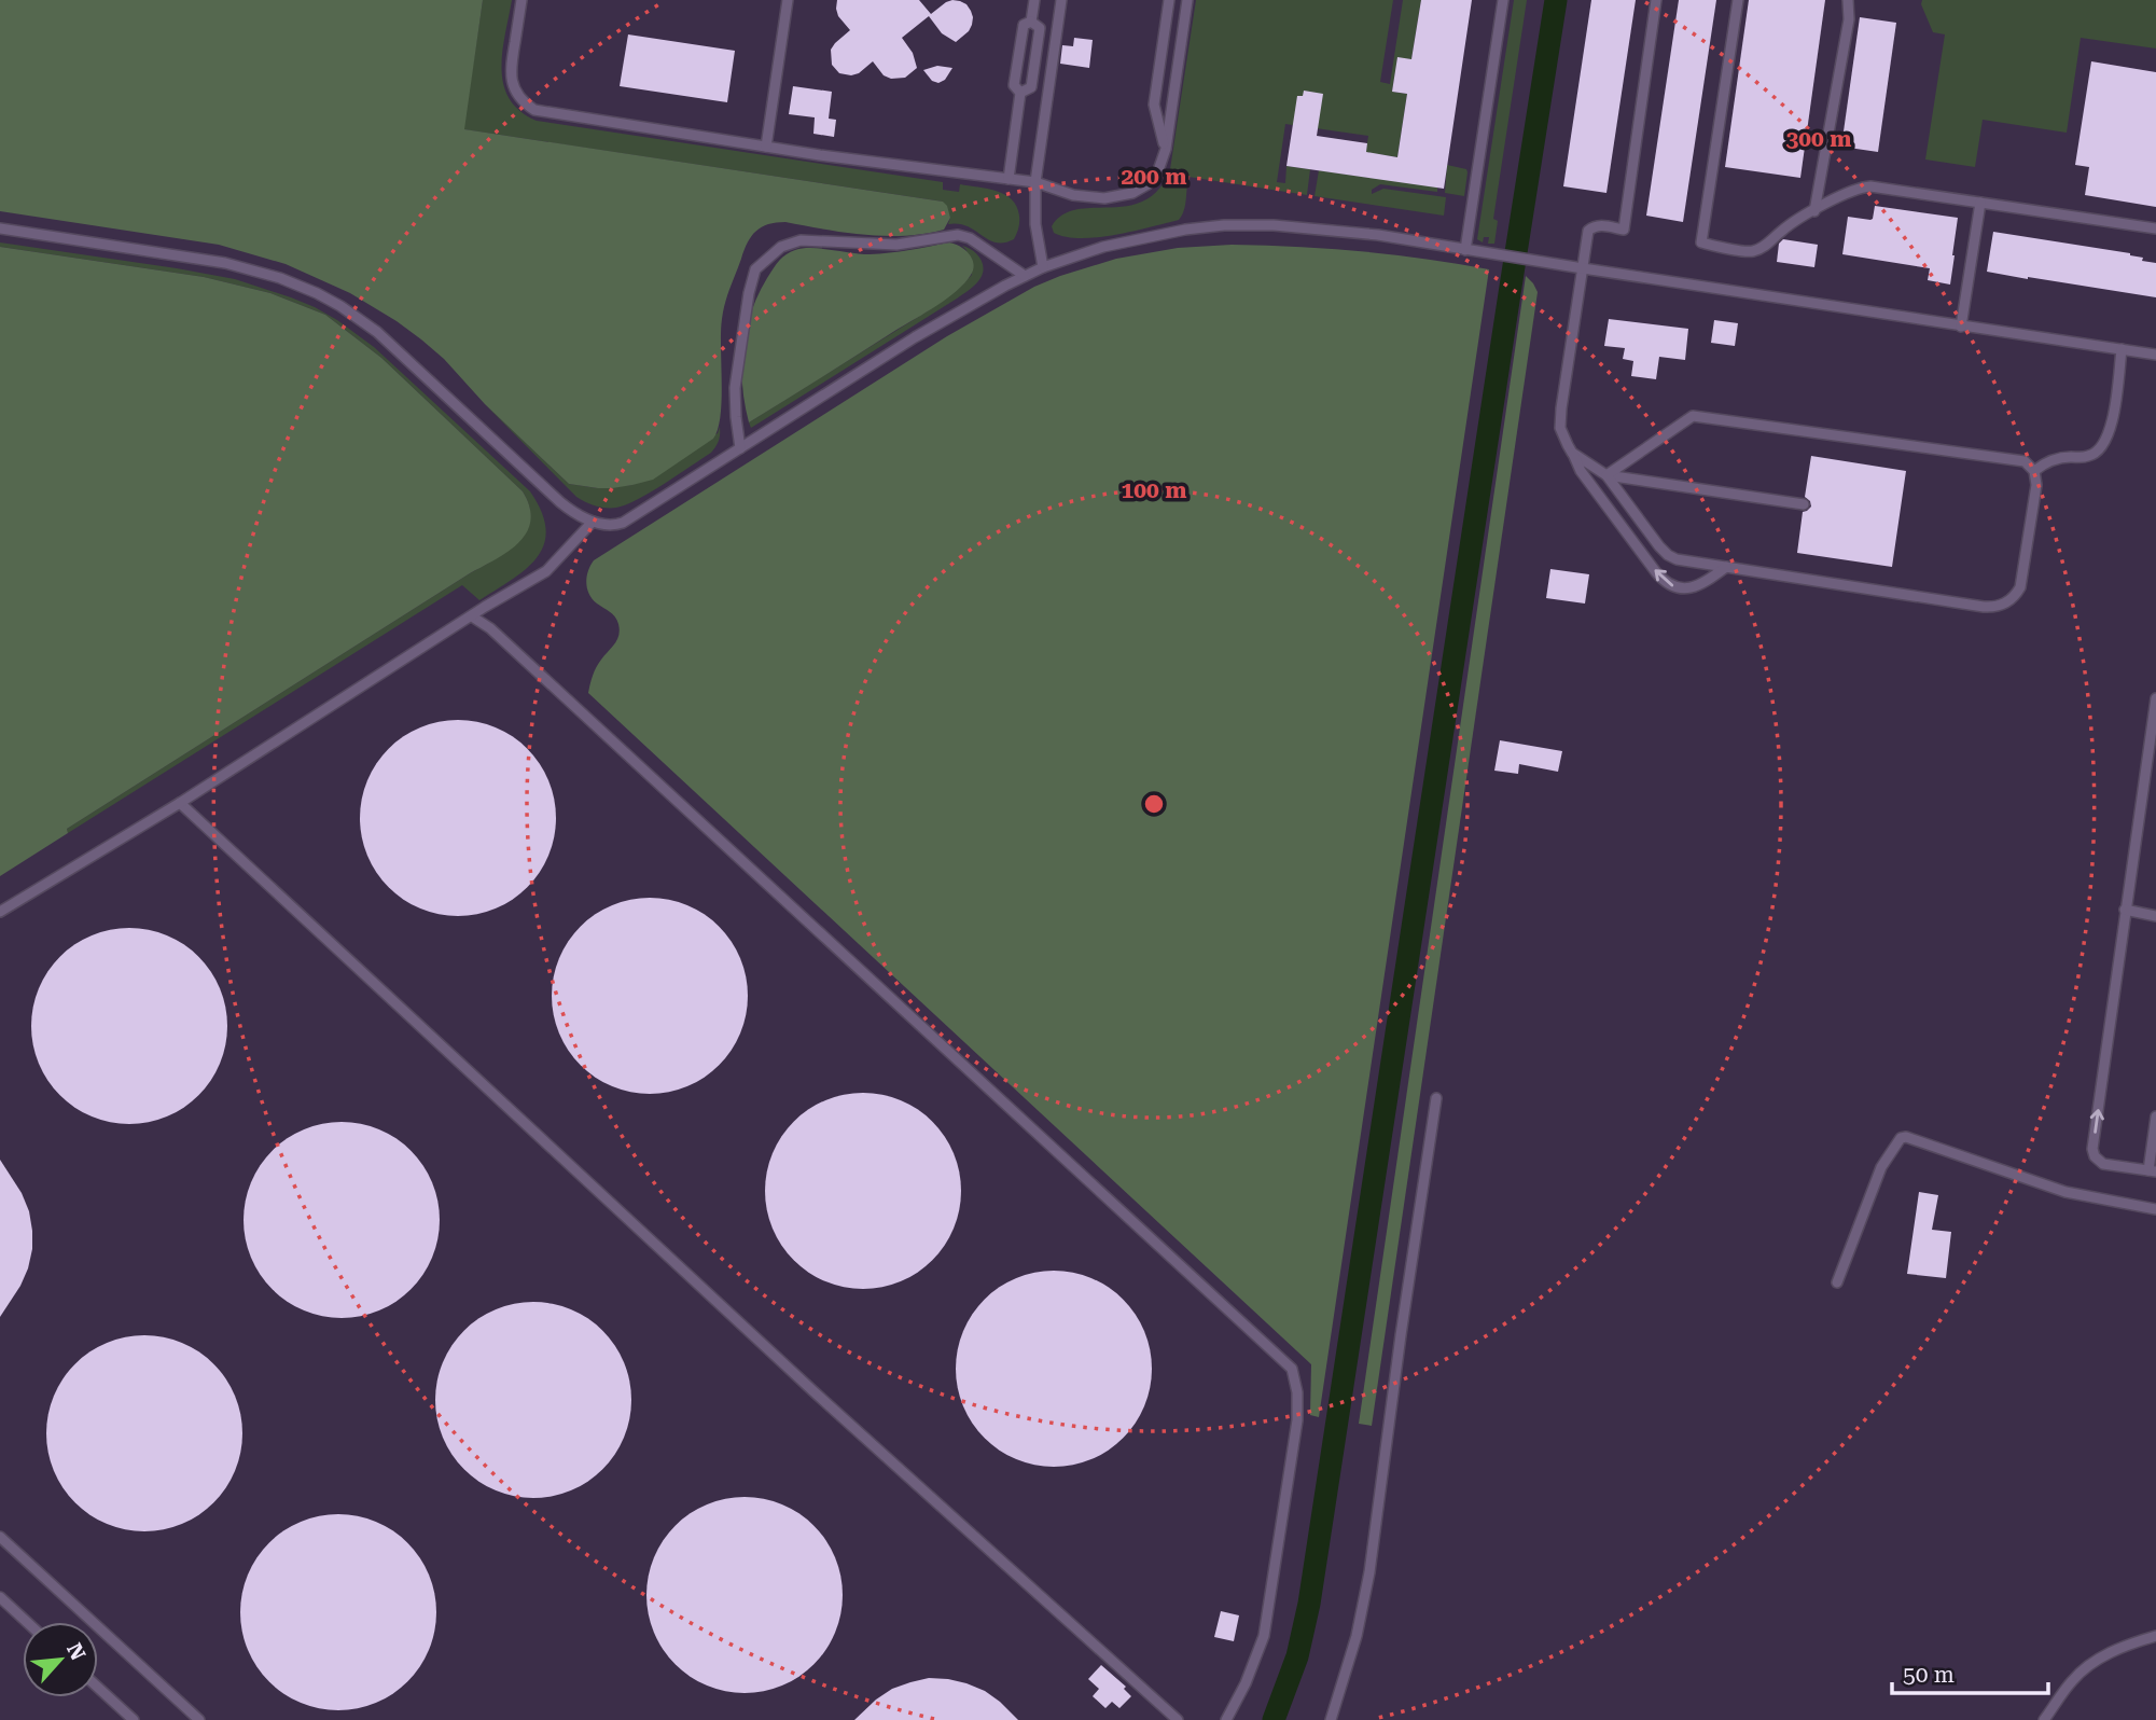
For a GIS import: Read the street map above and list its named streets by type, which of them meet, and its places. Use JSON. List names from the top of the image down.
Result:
{
  "scale_bar": "50 m",
  "north": "top right",
  "rings": ["300 m", "200 m", "100 m"]
}
